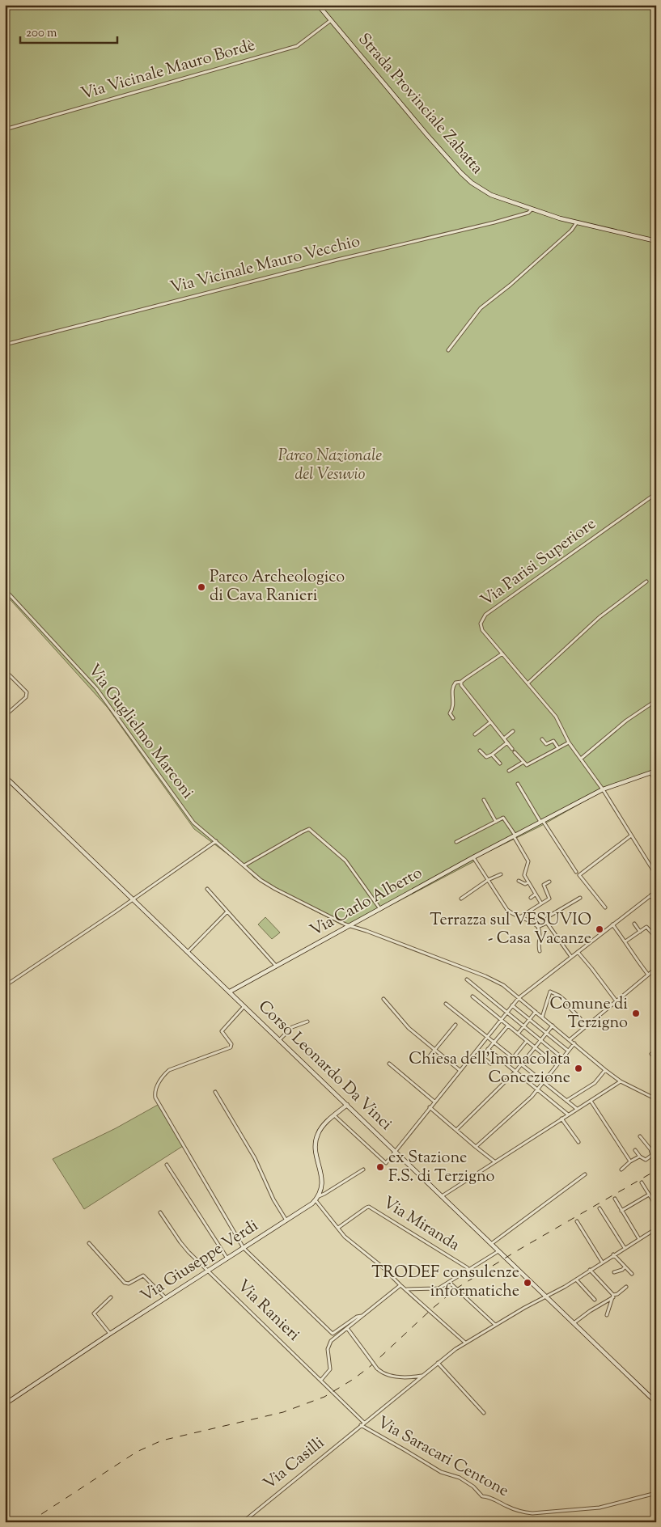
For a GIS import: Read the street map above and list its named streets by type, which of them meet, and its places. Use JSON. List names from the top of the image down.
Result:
{
  "streets": {
    "street": [
      "Via Vicinale Mauro Bordè",
      "Strada Provinciale Zabatta",
      "Via Vicinale Mauro Vecchio",
      "Via Parisi Superiore",
      "Via Guglielmo Marconi",
      "Via Carlo Alberto",
      "Corso Leonardo Da Vinci",
      "Via Miranda",
      "Via Giuseppe Verdi",
      "Via Ranieri",
      "Via Saracari Centone",
      "Via Casilli"
    ]
  },
  "crossings": [
    ["Via Vicinale Mauro Bordè", "Strada Provinciale Zabatta"],
    ["Strada Provinciale Zabatta", "Via Vicinale Mauro Vecchio"],
    ["Via Parisi Superiore", "Via Carlo Alberto"],
    ["Via Guglielmo Marconi", "Via Carlo Alberto"],
    ["Via Carlo Alberto", "Corso Leonardo Da Vinci"],
    ["Corso Leonardo Da Vinci", "Via Casilli"],
    ["Via Giuseppe Verdi", "Via Ranieri"],
    ["Via Ranieri", "Via Casilli"],
    ["Via Saracari Centone", "Via Casilli"]
  ],
  "parks": ["Parco Nazionale del Vesuvio"],
  "places": [
    "Parco Archeologico di Cava Ranieri",
    "Terrazza sul VESUVIO - Casa Vacanze",
    "Comune di Terzigno",
    "Chiesa dell'Immacolata Concezione",
    "ex Stazione F.S. di Terzigno",
    "TRODEF consulenze informatiche"
  ],
  "scale_bar": "200 m"
}
